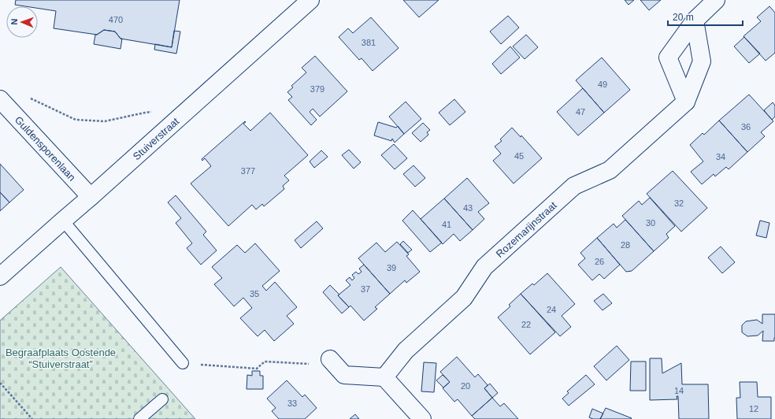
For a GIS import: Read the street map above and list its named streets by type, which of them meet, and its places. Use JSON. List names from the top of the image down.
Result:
{
  "streets": {
    "street": ["Stuiverstraat", "Guldensporenlaan", "Rozemarijnstraat"]
  },
  "crossings": [
    ["Stuiverstraat", "Guldensporenlaan"]
  ],
  "parks": ["Begraafplaats Oostende “Stuiverstraat”"],
  "house_numbers": [
    "470",
    "381",
    "49",
    "379",
    "47",
    "36",
    "45",
    "34",
    "377",
    "32",
    "43",
    "30",
    "41",
    "28",
    "26",
    "39",
    "37",
    "35",
    "24",
    "22",
    "20",
    "14",
    "33",
    "12"
  ],
  "scale_bar": "20 m",
  "north": "left"
}
